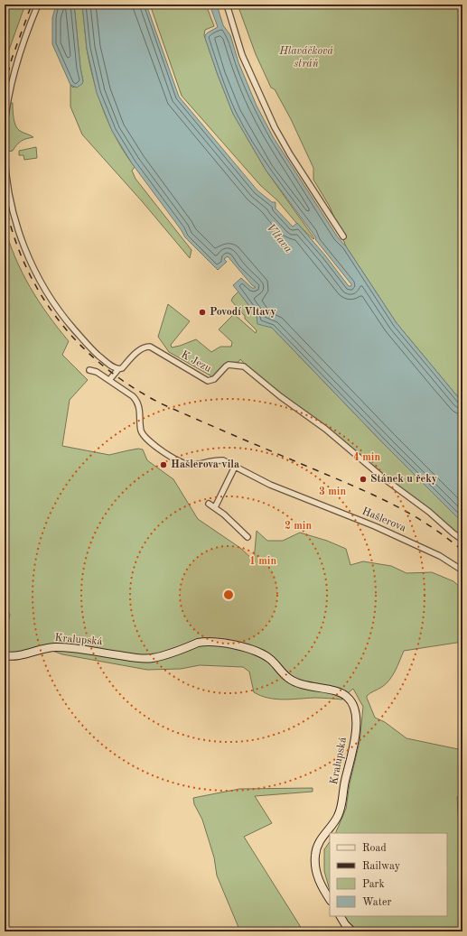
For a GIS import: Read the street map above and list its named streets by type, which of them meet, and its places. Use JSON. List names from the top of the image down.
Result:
{
  "streets": {
    "street": ["K Jezu", "Hašlerova", "Kralupská"]
  },
  "water": ["Vltava"],
  "parks": ["Hlaváčková stráň"],
  "places": ["Povodí Vltavy", "Hašlerova vila", "Stánek u řeky"],
  "legend": [
    "Road",
    "Railway",
    "Park",
    "Water"
  ],
  "rings": [
    "4 min",
    "3 min",
    "2 min",
    "1 min"
  ]
}
